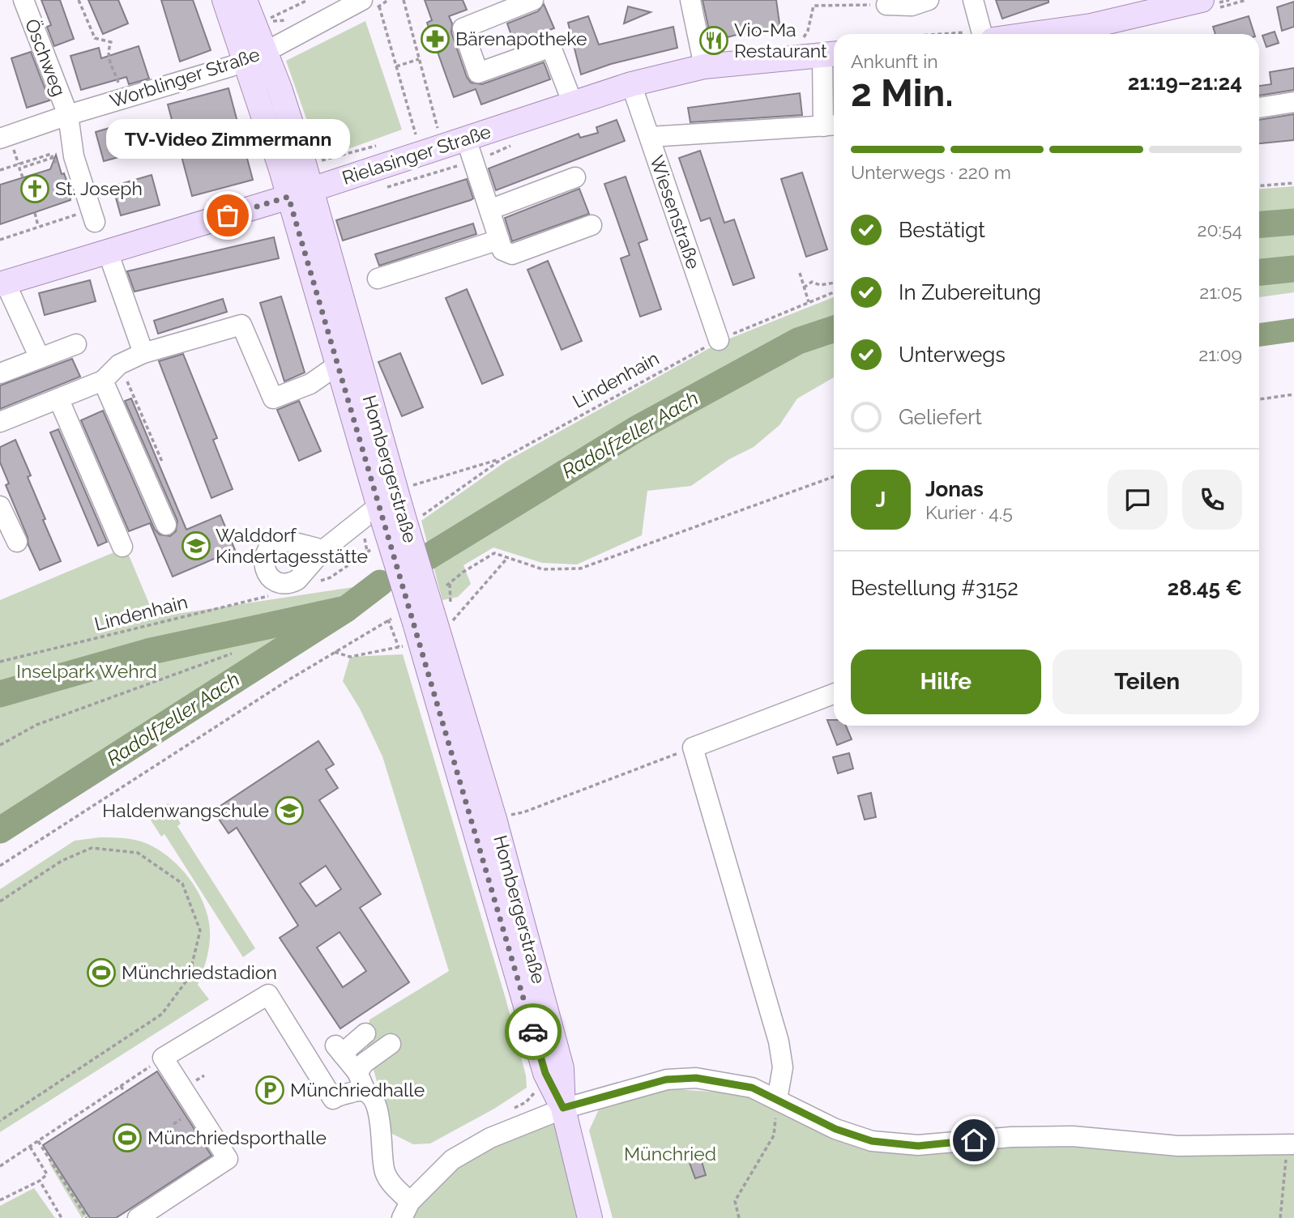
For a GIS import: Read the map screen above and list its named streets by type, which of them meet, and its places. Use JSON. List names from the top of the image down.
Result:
{
  "streets": {
    "main road": ["Rielasinger Straße", "Hombergerstraße"],
    "street": ["Öschweg", "Worblinger Straße", "Wiesenstraße"],
    "path": ["Lindenhain"]
  },
  "crossings": [
    ["Öschweg", "Worblinger Straße"],
    ["Rielasinger Straße", "Wiesenstraße"],
    ["Rielasinger Straße", "Hombergerstraße"],
    ["Wiesenstraße", "Lindenhain"],
    ["Lindenhain", "Hombergerstraße"]
  ],
  "water": ["Radolfzeller Aach"],
  "parks": ["Inselpark Wehrd", "Münchried"],
  "places": {
    "pharmacy": ["Bärenapotheke"],
    "restaurant": ["Vio-Ma Restaurant"],
    "church": ["St. Joseph"],
    "other": ["TV-Video Zimmermann"],
    "school or university": ["Walddorf Kindertagesstätte", "Haldenwangschule"],
    "sports": ["Münchriedstadion", "Münchriedsporthalle"],
    "parking": ["Münchriedhalle"]
  },
  "page": {
    "heading": ["2 Min.", "Ankunft in", "21:19–21:24"],
    "panel": [
      "Jonas",
      "Kurier · 4.5",
      "Bestellung #3152",
      "28.45 €"
    ],
    "bubble": "TV-Video Zimmermann",
    "bar": "Unterwegs · 220 m",
    "list": [
      ["Bestätigt", "20:54"],
      ["In Zubereitung", "21:05"],
      ["Unterwegs", "21:09"],
      "Geliefert"
    ],
    "round": "J",
    "buttons": ["Hilfe", "Teilen"]
  }
}
